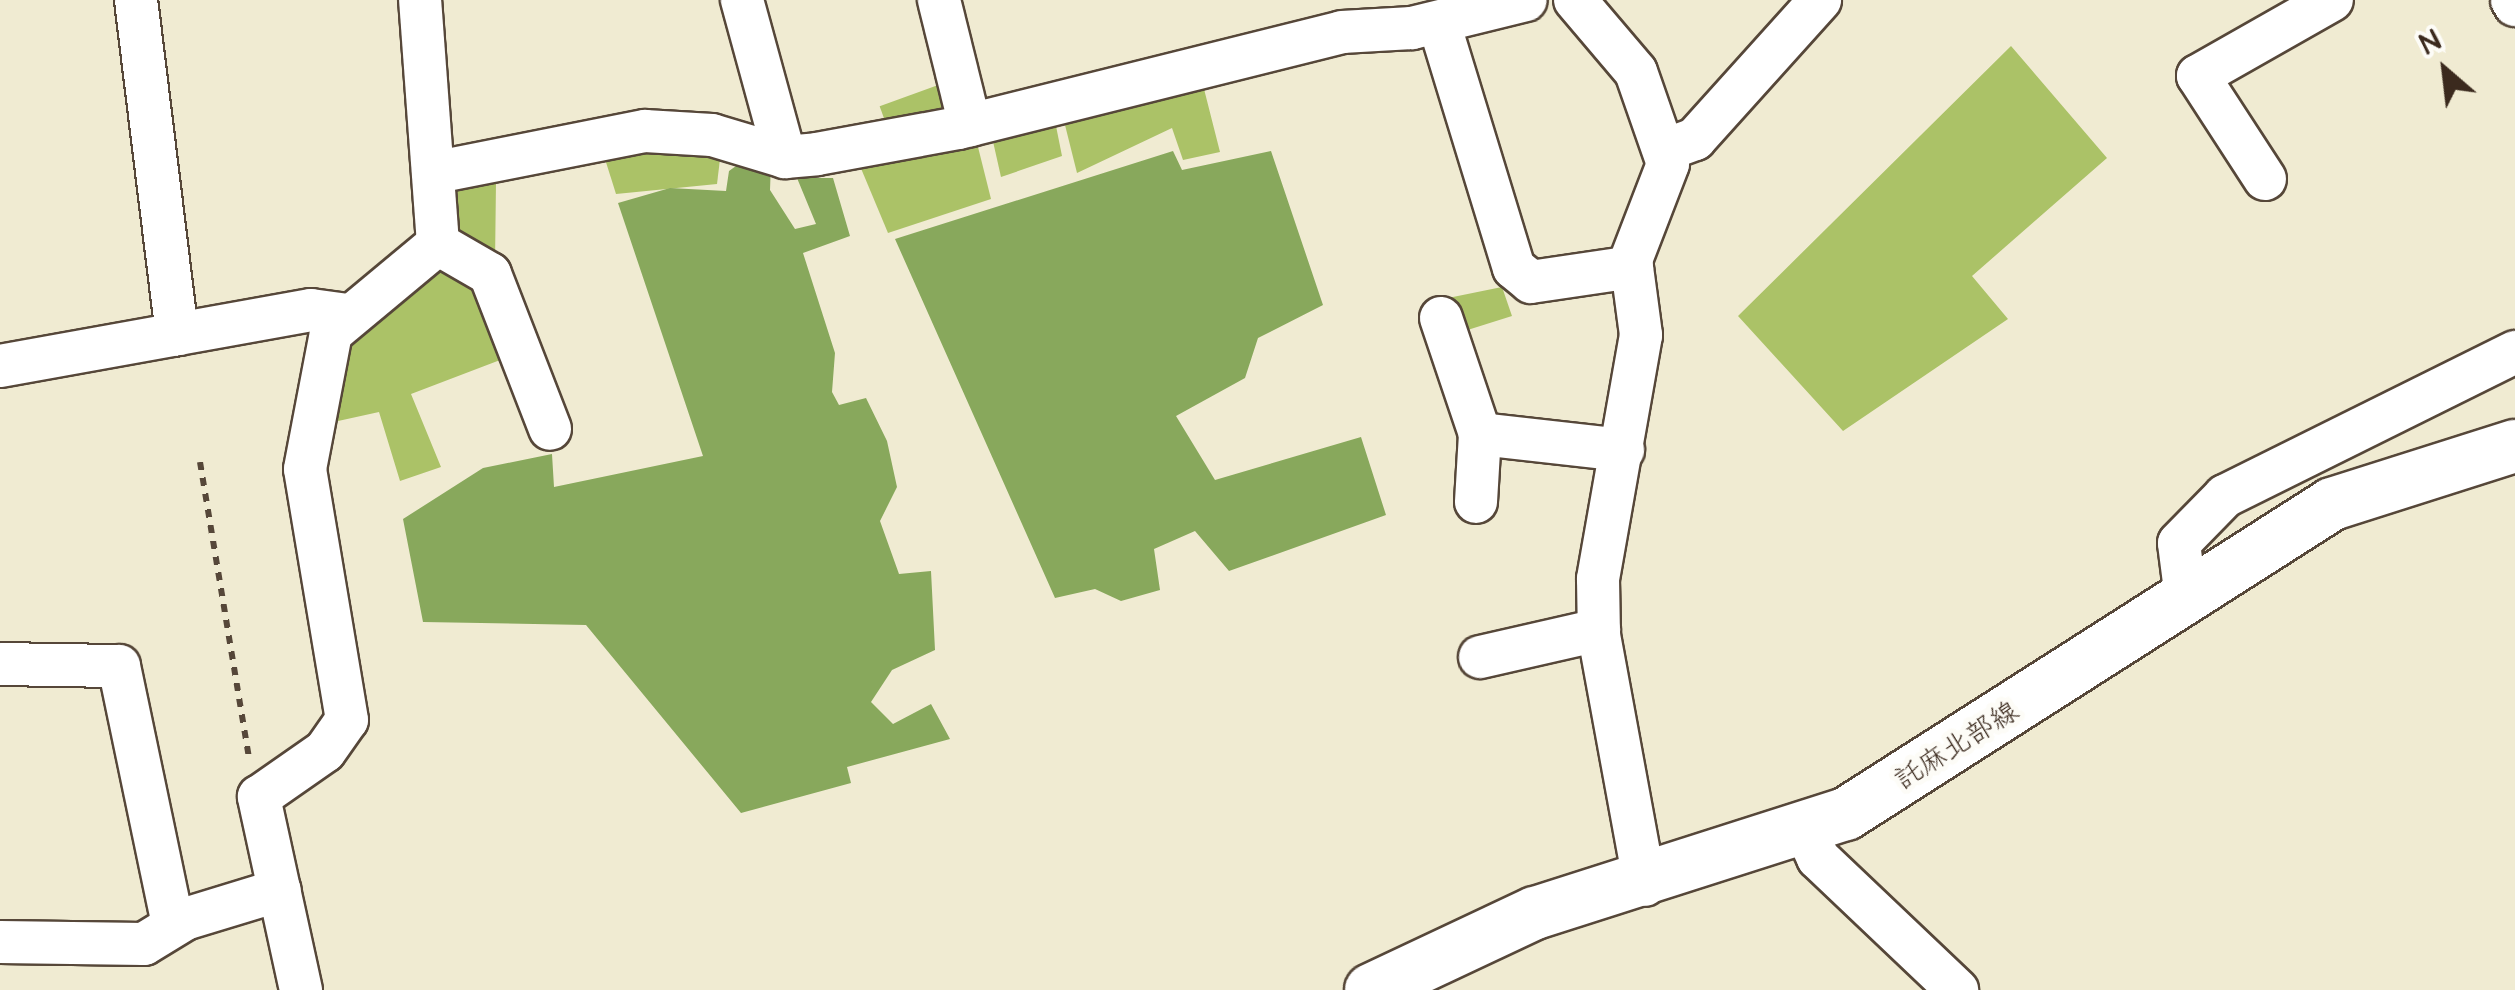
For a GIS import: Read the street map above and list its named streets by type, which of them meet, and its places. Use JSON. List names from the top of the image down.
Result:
{
  "streets": {
    "main road": ["託麻北部線"]
  },
  "north": "top left"
}
